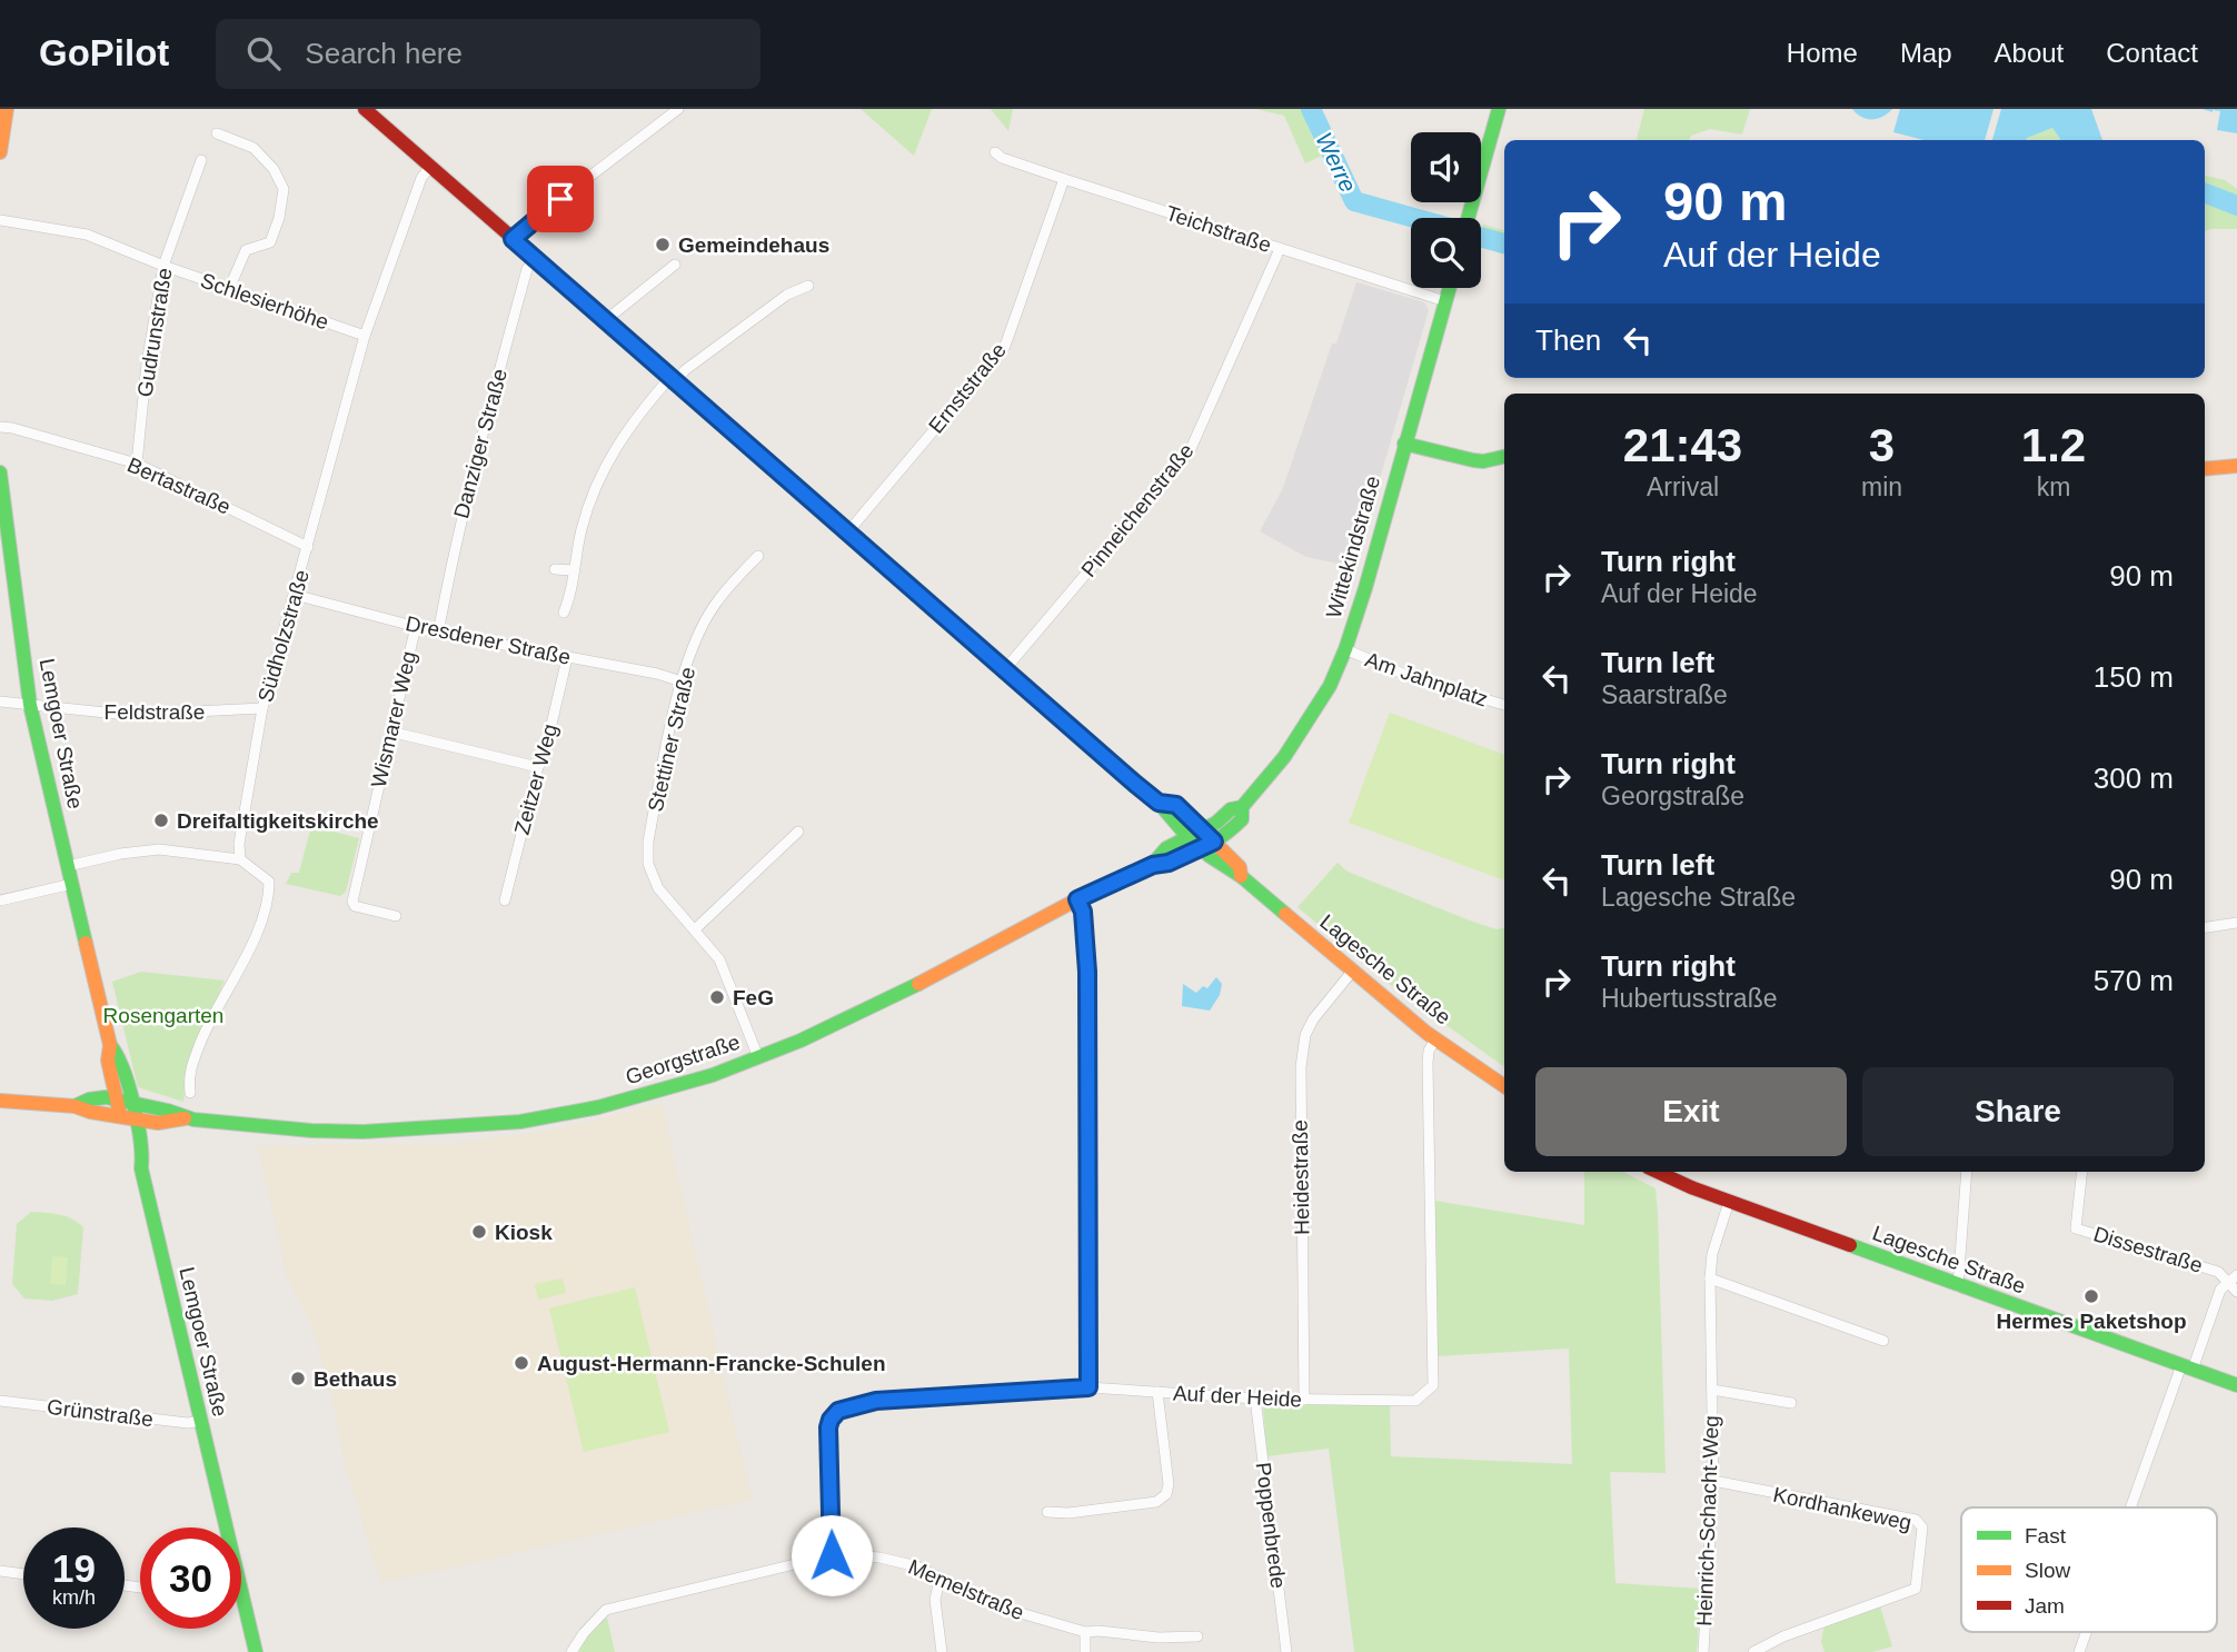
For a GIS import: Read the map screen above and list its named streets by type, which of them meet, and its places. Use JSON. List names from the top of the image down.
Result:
{
  "streets": {
    "street": [
      "Teichstraße",
      "Schlesierhöhe",
      "Gudrunstraße",
      "Ernststraße",
      "Danziger Straße",
      "Bertastraße",
      "Pinneichenstraße",
      "Wittekindstraße",
      "Südholzstraße",
      "Dresdener Straße",
      "Am Jahnplatz",
      "Feldstraße",
      "Wismarer Weg",
      "Lemgoer Straße",
      "Stettiner Straße",
      "Zeitzer Weg",
      "Lagesche Straße",
      "Georgstraße",
      "Heidestraße",
      "Dissestraße",
      "Auf der Heide",
      "Grünstraße",
      "Kordhankeweg",
      "Heinrich-Schacht-Weg",
      "Poppenbrede",
      "Memelstraße"
    ]
  },
  "crossings": [
    ["Teichstraße", "Ernststraße"],
    ["Teichstraße", "Pinneichenstraße"],
    ["Teichstraße", "Wittekindstraße"],
    ["Schlesierhöhe", "Gudrunstraße"],
    ["Schlesierhöhe", "Südholzstraße"],
    ["Gudrunstraße", "Bertastraße"],
    ["Ernststraße", "Lagesche Straße"],
    ["Danziger Straße", "Dresdener Straße"],
    ["Danziger Straße", "Lagesche Straße"],
    ["Bertastraße", "Südholzstraße"],
    ["Pinneichenstraße", "Lagesche Straße"],
    ["Wittekindstraße", "Am Jahnplatz"],
    ["Wittekindstraße", "Lagesche Straße"],
    ["Wittekindstraße", "Georgstraße"],
    ["Südholzstraße", "Dresdener Straße"],
    ["Südholzstraße", "Feldstraße"],
    ["Südholzstraße", "Lagesche Straße"],
    ["Dresdener Straße", "Wismarer Weg"],
    ["Dresdener Straße", "Stettiner Straße"],
    ["Dresdener Straße", "Zeitzer Weg"],
    ["Feldstraße", "Lemgoer Straße"],
    ["Lemgoer Straße", "Georgstraße"],
    ["Lemgoer Straße", "Grünstraße"],
    ["Stettiner Straße", "Georgstraße"],
    ["Lagesche Straße", "Georgstraße"],
    ["Lagesche Straße", "Heidestraße"],
    ["Lagesche Straße", "Auf der Heide"],
    ["Lagesche Straße", "Heinrich-Schacht-Weg"],
    ["Heidestraße", "Auf der Heide"],
    ["Auf der Heide", "Poppenbrede"],
    ["Auf der Heide", "Memelstraße"],
    ["Kordhankeweg", "Heinrich-Schacht-Weg"]
  ],
  "water": ["Werre"],
  "parks": ["Rosengarten"],
  "places": [
    "Gemeindehaus",
    "Dreifaltigkeitskirche",
    "FeG",
    "Kiosk",
    "Hermes Paketshop",
    "August-Hermann-Francke-Schulen",
    "Bethaus"
  ],
  "legend": ["Fast", "Slow", "Jam"],
  "page": {
    "header": "GoPilot",
    "search": "Search here",
    "nav": [
      "Home",
      "Map",
      "About",
      "Contact"
    ],
    "turn": ["90 m", "Auf der Heide"],
    "then": "Then",
    "eta": [
      "21:43",
      "Arrival",
      "3",
      "min",
      "1.2",
      "km"
    ],
    "list": [
      {
        "name": "Turn right",
        "note": "Auf der Heide",
        "value": "90 m"
      },
      {
        "name": "Turn left",
        "note": "Saarstraße",
        "value": "150 m"
      },
      {
        "name": "Turn right",
        "note": "Georgstraße",
        "value": "300 m"
      },
      {
        "name": "Turn left",
        "note": "Lagesche Straße",
        "value": "90 m"
      },
      {
        "name": "Turn right",
        "note": "Hubertusstraße",
        "value": "570 m"
      }
    ],
    "buttons": ["Exit", "Share"],
    "speed": "19 km/h",
    "limit": "30"
  }
}
